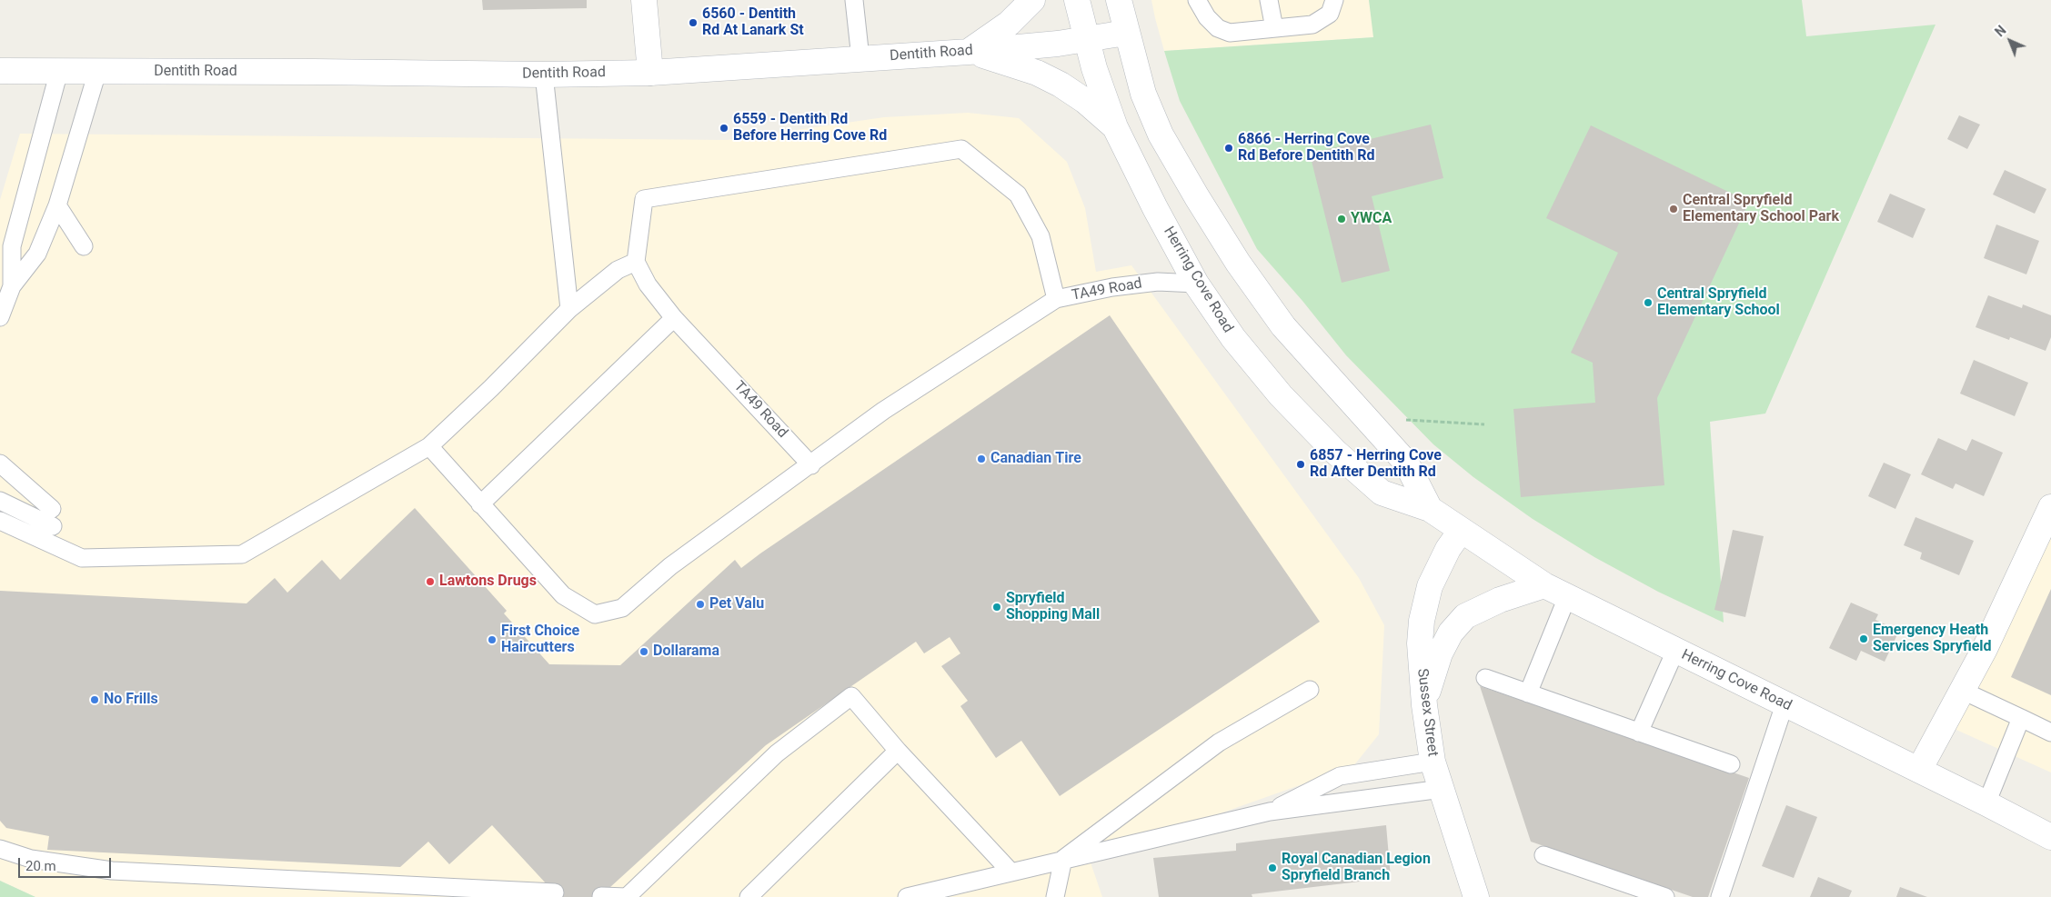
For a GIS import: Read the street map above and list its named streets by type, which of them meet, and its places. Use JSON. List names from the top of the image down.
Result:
{
  "streets": {
    "main road": ["Dentith Road", "Herring Cove Road", "Sussex Street"],
    "lane": ["TA49 Road"]
  },
  "crossings": [
    ["Dentith Road", "Herring Cove Road"],
    ["Herring Cove Road", "TA49 Road"],
    ["Herring Cove Road", "Sussex Street"]
  ],
  "places": [
    "6560 - Dentith Rd At Lanark St",
    "6559 - Dentith Rd Before Herring Cove Rd",
    "6866 - Herring Cove Rd Before Dentith Rd",
    "Central Spryfield Elementary School Park",
    "YWCA",
    "Central Spryfield Elementary School",
    "Canadian Tire",
    "6857 - Herring Cove Rd After Dentith Rd",
    "Lawtons Drugs",
    "Pet Valu",
    "Spryfield Shopping Mall",
    "Emergency Heath Services Spryfield",
    "First Choice Haircutters",
    "Dollarama",
    "No Frills",
    "Royal Canadian Legion Spryfield Branch"
  ],
  "scale_bar": "20 m",
  "north": "top left"
}
